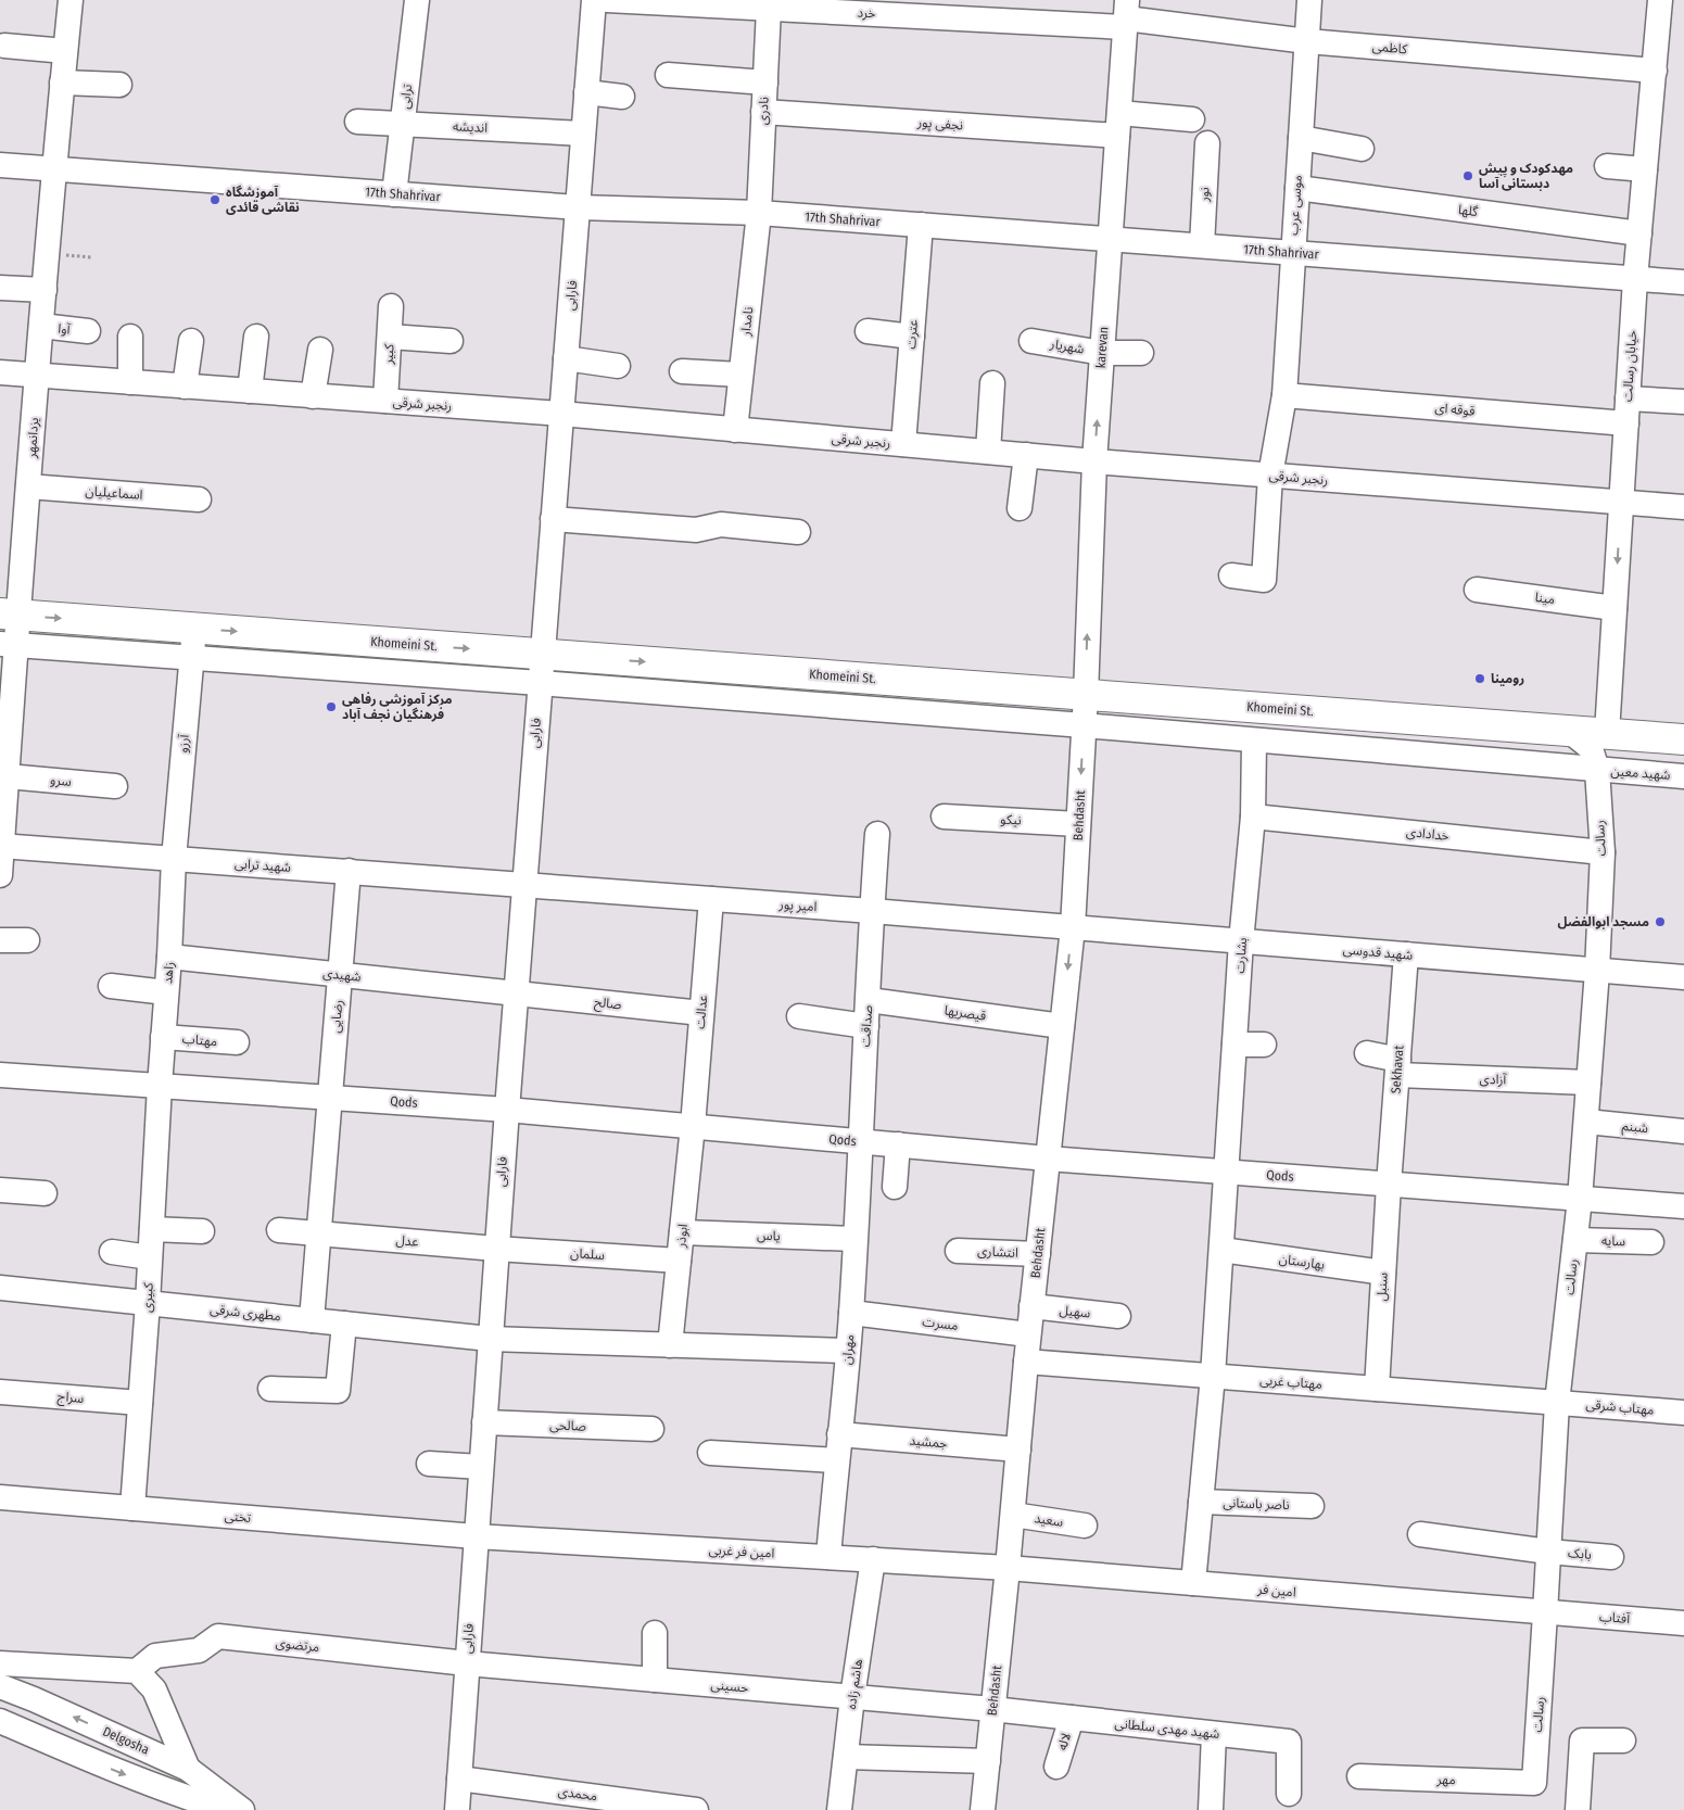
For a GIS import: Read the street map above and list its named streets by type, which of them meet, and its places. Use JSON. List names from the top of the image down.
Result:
{
  "streets": {
    "main road": ["Khomeini St."],
    "street": [
      "خرد",
      "کاظمی",
      "ترابی",
      "نادری",
      "نجفی پور",
      "اندیشه",
      "17th Shahrivar",
      "نور",
      "موسی عرب",
      "گلها",
      "فارابی",
      "نامدار",
      "آوا",
      "عترت",
      "شهریار",
      "karevan",
      "کبیر",
      "خیابان رسالت",
      "رنجبر شرقی",
      "قوقه ای",
      "یزدانمهر",
      "اسماعیلیان",
      "مینا",
      "آرزو",
      "شهید معین",
      "سرو",
      "Behdasht",
      "نیکو",
      "خدادادی",
      "رسالت",
      "شهید ترابی",
      "امیر پور",
      "شهید قدوسی",
      "بشارت",
      "زاهد",
      "شهیدی",
      "صالح",
      "عدالت",
      "قیصریها",
      "رضایی",
      "صداقت",
      "مهتاب",
      "Sekhavat",
      "آزادی",
      "Qods",
      "شبنم",
      "ابوذر",
      "یاس",
      "عدل",
      "سایه",
      "انتشاری",
      "سلمان",
      "بهارستان",
      "سنبل",
      "کبیری",
      "سهیل",
      "مطهری شرقی",
      "مسرت",
      "مهران",
      "مهتاب غربی",
      "سراج",
      "مهتاب شرقی",
      "صالحی",
      "جمشید",
      "ناصر باستانی",
      "تختی",
      "سعید",
      "امین فر غربی",
      "بابک",
      "امین فر",
      "آفتاب",
      "مرتضوی",
      "هاشم زاده",
      "حسینی",
      "شهید مهدی سلطانی",
      "Delgosha",
      "لاله",
      "مهر",
      "محمدی"
    ]
  },
  "crossings": [
    ["خرد", "کاظمی"],
    ["خرد", "نادری"],
    ["خرد", "karevan"],
    ["کاظمی", "موسی عرب"],
    ["کاظمی", "karevan"],
    ["کاظمی", "خیابان رسالت"],
    ["ترابی", "اندیشه"],
    ["ترابی", "17th Shahrivar"],
    ["نادری", "نجفی پور"],
    ["نادری", "17th Shahrivar"],
    ["نادری", "نامدار"],
    ["نجفی پور", "karevan"],
    ["اندیشه", "فارابی"],
    ["17th Shahrivar", "نور"],
    ["17th Shahrivar", "موسی عرب"],
    ["17th Shahrivar", "فارابی"],
    ["17th Shahrivar", "نامدار"],
    ["17th Shahrivar", "عترت"],
    ["17th Shahrivar", "karevan"],
    ["17th Shahrivar", "خیابان رسالت"],
    ["17th Shahrivar", "یزدانمهر"],
    ["موسی عرب", "گلها"],
    ["موسی عرب", "رنجبر شرقی"],
    ["موسی عرب", "قوقه ای"],
    ["گلها", "خیابان رسالت"],
    ["فارابی", "رنجبر شرقی"],
    ["فارابی", "Khomeini St."],
    ["فارابی", "شهید معین"],
    ["فارابی", "شهید ترابی"],
    ["فارابی", "امیر پور"],
    ["فارابی", "شهیدی"],
    ["فارابی", "صالح"],
    ["فارابی", "Qods"],
    ["فارابی", "عدل"],
    ["فارابی", "سلمان"],
    ["فارابی", "مطهری شرقی"],
    ["فارابی", "صالحی"],
    ["فارابی", "تختی"],
    ["فارابی", "امین فر غربی"],
    ["فارابی", "مرتضوی"],
    ["فارابی", "حسینی"],
    ["فارابی", "محمدی"],
    ["نامدار", "رنجبر شرقی"],
    ["آوا", "یزدانمهر"],
    ["عترت", "رنجبر شرقی"],
    ["شهریار", "karevan"],
    ["karevan", "رنجبر شرقی"],
    ["karevan", "Khomeini St."],
    ["karevan", "Behdasht"],
    ["کبیر", "رنجبر شرقی"],
    ["خیابان رسالت", "رنجبر شرقی"],
    ["خیابان رسالت", "قوقه ای"],
    ["خیابان رسالت", "مینا"],
    ["خیابان رسالت", "Khomeini St."],
    ["رنجبر شرقی", "یزدانمهر"],
    ["یزدانمهر", "اسماعیلیان"],
    ["یزدانمهر", "Khomeini St."],
    ["یزدانمهر", "سرو"],
    ["یزدانمهر", "شهید ترابی"],
    ["Khomeini St.", "آرزو"],
    ["Khomeini St.", "شهید معین"],
    ["Khomeini St.", "Behdasht"],
    ["Khomeini St.", "رسالت"],
    ["آرزو", "شهید ترابی"],
    ["آرزو", "زاهد"],
    ["شهید معین", "Behdasht"],
    ["شهید معین", "رسالت"],
    ["شهید معین", "بشارت"],
    ["Behdasht", "نیکو"],
    ["Behdasht", "امیر پور"],
    ["Behdasht", "شهید قدوسی"],
    ["Behdasht", "قیصریها"],
    ["Behdasht", "Qods"],
    ["Behdasht", "انتشاری"],
    ["Behdasht", "سهیل"],
    ["Behdasht", "مسرت"],
    ["Behdasht", "مهتاب غربی"],
    ["Behdasht", "جمشید"],
    ["Behdasht", "سعید"],
    ["Behdasht", "امین فر غربی"],
    ["Behdasht", "امین فر"],
    ["Behdasht", "حسینی"],
    ["Behdasht", "شهید مهدی سلطانی"],
    ["خدادادی", "رسالت"],
    ["خدادادی", "بشارت"],
    ["رسالت", "شهید قدوسی"],
    ["رسالت", "آزادی"],
    ["رسالت", "Qods"],
    ["رسالت", "شبنم"],
    ["رسالت", "سایه"],
    ["رسالت", "مهتاب غربی"],
    ["رسالت", "مهتاب شرقی"],
    ["رسالت", "بابک"],
    ["رسالت", "امین فر"],
    ["رسالت", "آفتاب"],
    ["رسالت", "مهر"],
    ["شهید ترابی", "امیر پور"],
    ["شهید ترابی", "زاهد"],
    ["شهید ترابی", "رضایی"],
    ["امیر پور", "شهید قدوسی"],
    ["امیر پور", "عدالت"],
    ["امیر پور", "صداقت"],
    ["شهید قدوسی", "بشارت"],
    ["شهید قدوسی", "Sekhavat"],
    ["بشارت", "Qods"],
    ["زاهد", "شهیدی"],
    ["زاهد", "مهتاب"],
    ["زاهد", "Qods"],
    ["زاهد", "کبیری"],
    ["شهیدی", "صالح"],
    ["شهیدی", "رضایی"],
    ["صالح", "عدالت"],
    ["عدالت", "Qods"],
    ["عدالت", "ابوذر"],
    ["قیصریها", "صداقت"],
    ["رضایی", "Qods"],
    ["صداقت", "Qods"],
    ["صداقت", "مهران"],
    ["Sekhavat", "آزادی"],
    ["Sekhavat", "Qods"],
    ["Sekhavat", "سنبل"],
    ["Qods", "ابوذر"],
    ["Qods", "سنبل"],
    ["Qods", "کبیری"],
    ["Qods", "مهران"],
    ["ابوذر", "یاس"],
    ["ابوذر", "سلمان"],
    ["یاس", "مهران"],
    ["عدل", "سلمان"],
    ["بهارستان", "سنبل"],
    ["سنبل", "مهتاب غربی"],
    ["کبیری", "مطهری شرقی"],
    ["کبیری", "سراج"],
    ["کبیری", "تختی"],
    ["مسرت", "مهران"],
    ["مهران", "جمشید"],
    ["مهران", "امین فر غربی"],
    ["مهتاب غربی", "مهتاب شرقی"],
    ["تختی", "امین فر غربی"],
    ["امین فر غربی", "امین فر"],
    ["امین فر غربی", "هاشم زاده"],
    ["امین فر", "آفتاب"],
    ["مرتضوی", "حسینی"],
    ["هاشم زاده", "حسینی"],
    ["حسینی", "شهید مهدی سلطانی"],
    ["شهید مهدی سلطانی", "لاله"]
  ],
  "one_way": ["Khomeini St."],
  "places": [
    "مهدکودک و پیش دبستانی آسا",
    "آموزشگاه نقاشی قائدی",
    "رومینا",
    "مرکز آموزشی رفاهی فرهنگیان نجف آباد",
    "مسجد ابوالفضل"
  ]
}
